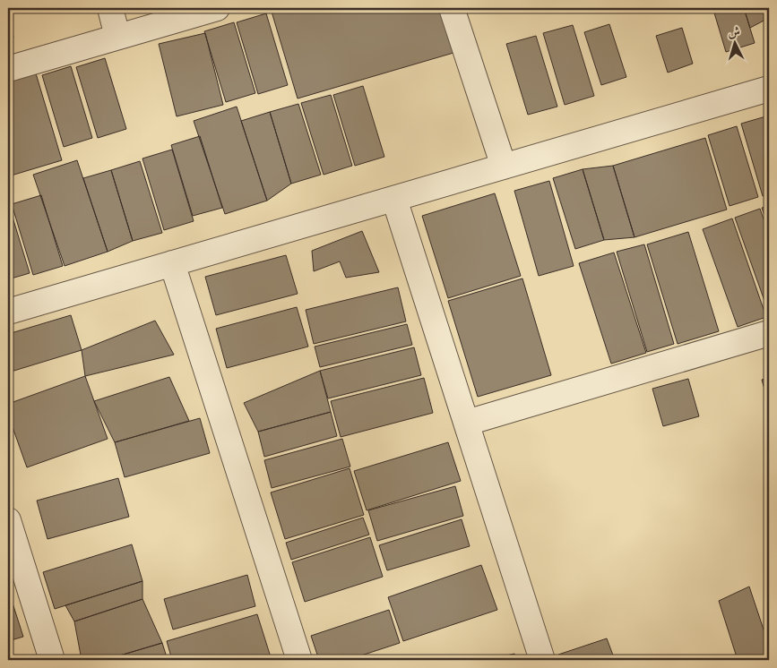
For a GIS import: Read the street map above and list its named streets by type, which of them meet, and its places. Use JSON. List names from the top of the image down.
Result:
{
  "north": "top"
}
